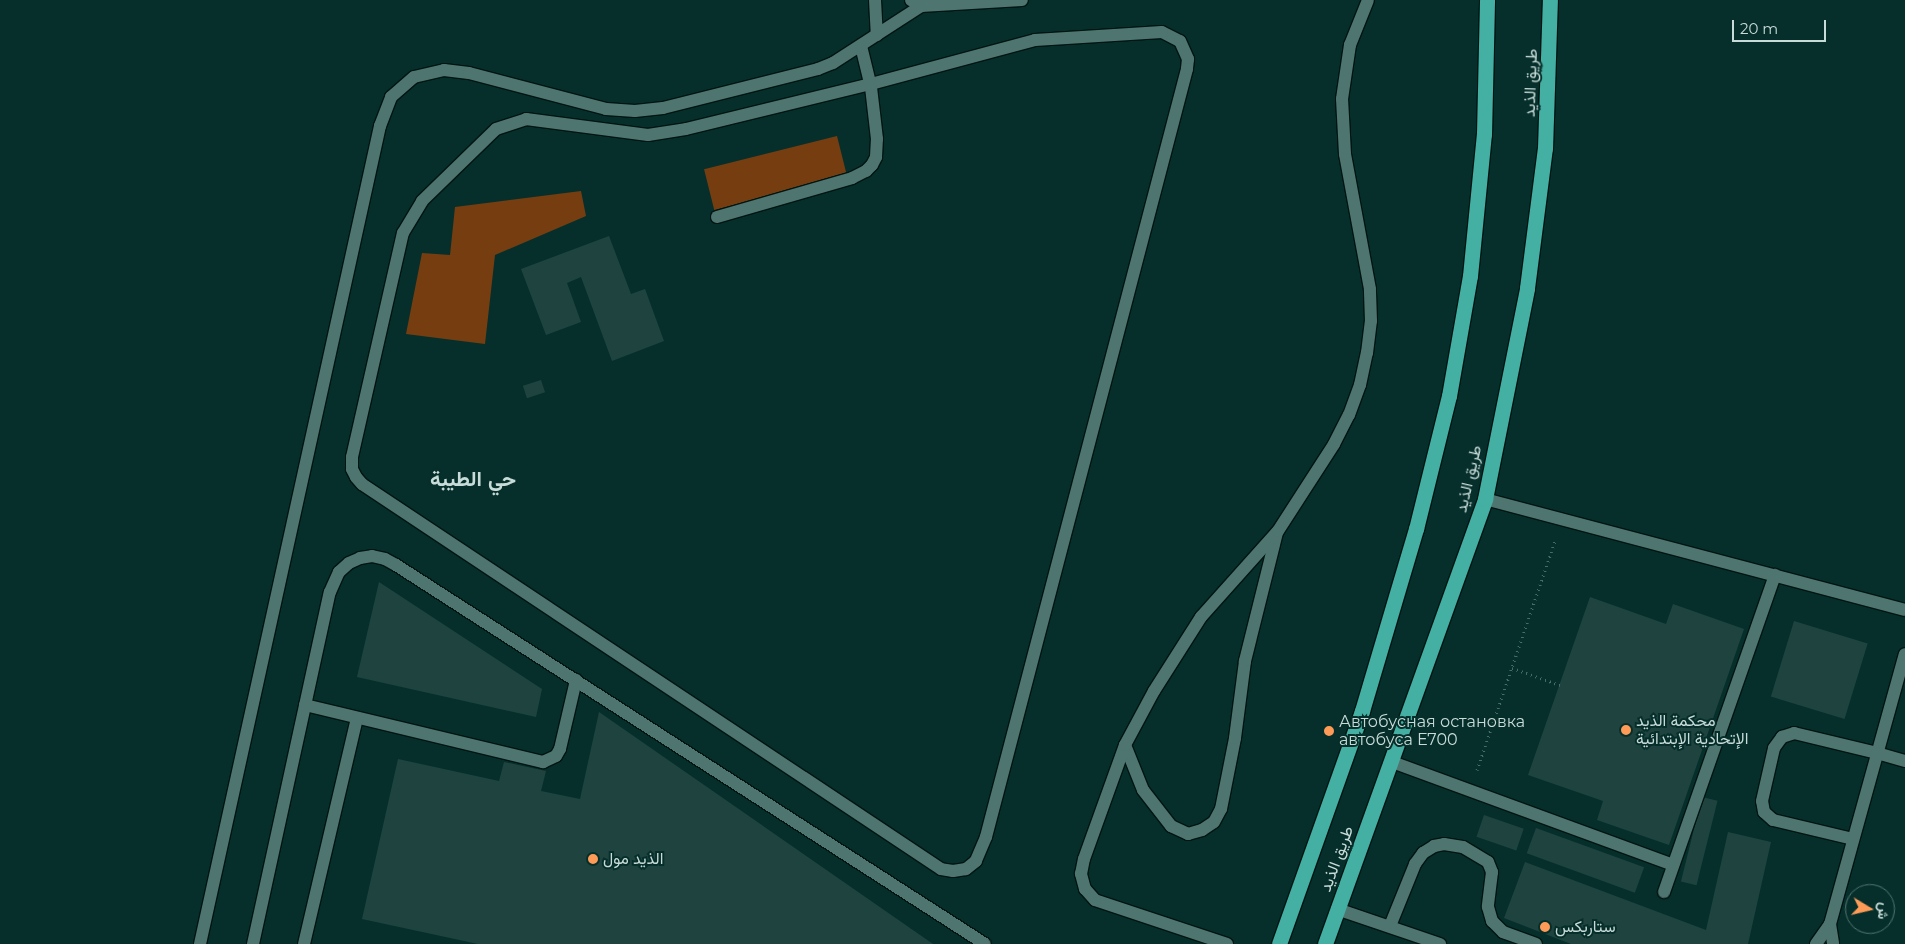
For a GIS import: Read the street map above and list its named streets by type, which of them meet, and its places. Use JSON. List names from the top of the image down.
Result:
{
  "streets": {
    "highway": ["طريق الذيد"]
  },
  "districts": ["حي الطيبة"],
  "places": [
    "محكمة الذيد الإتحادية الإبتدائية",
    "Автобусная остановка автобуса Е700",
    "الذيد مول",
    "ستاربكس"
  ],
  "scale_bar": "20 m",
  "north": "right"
}
